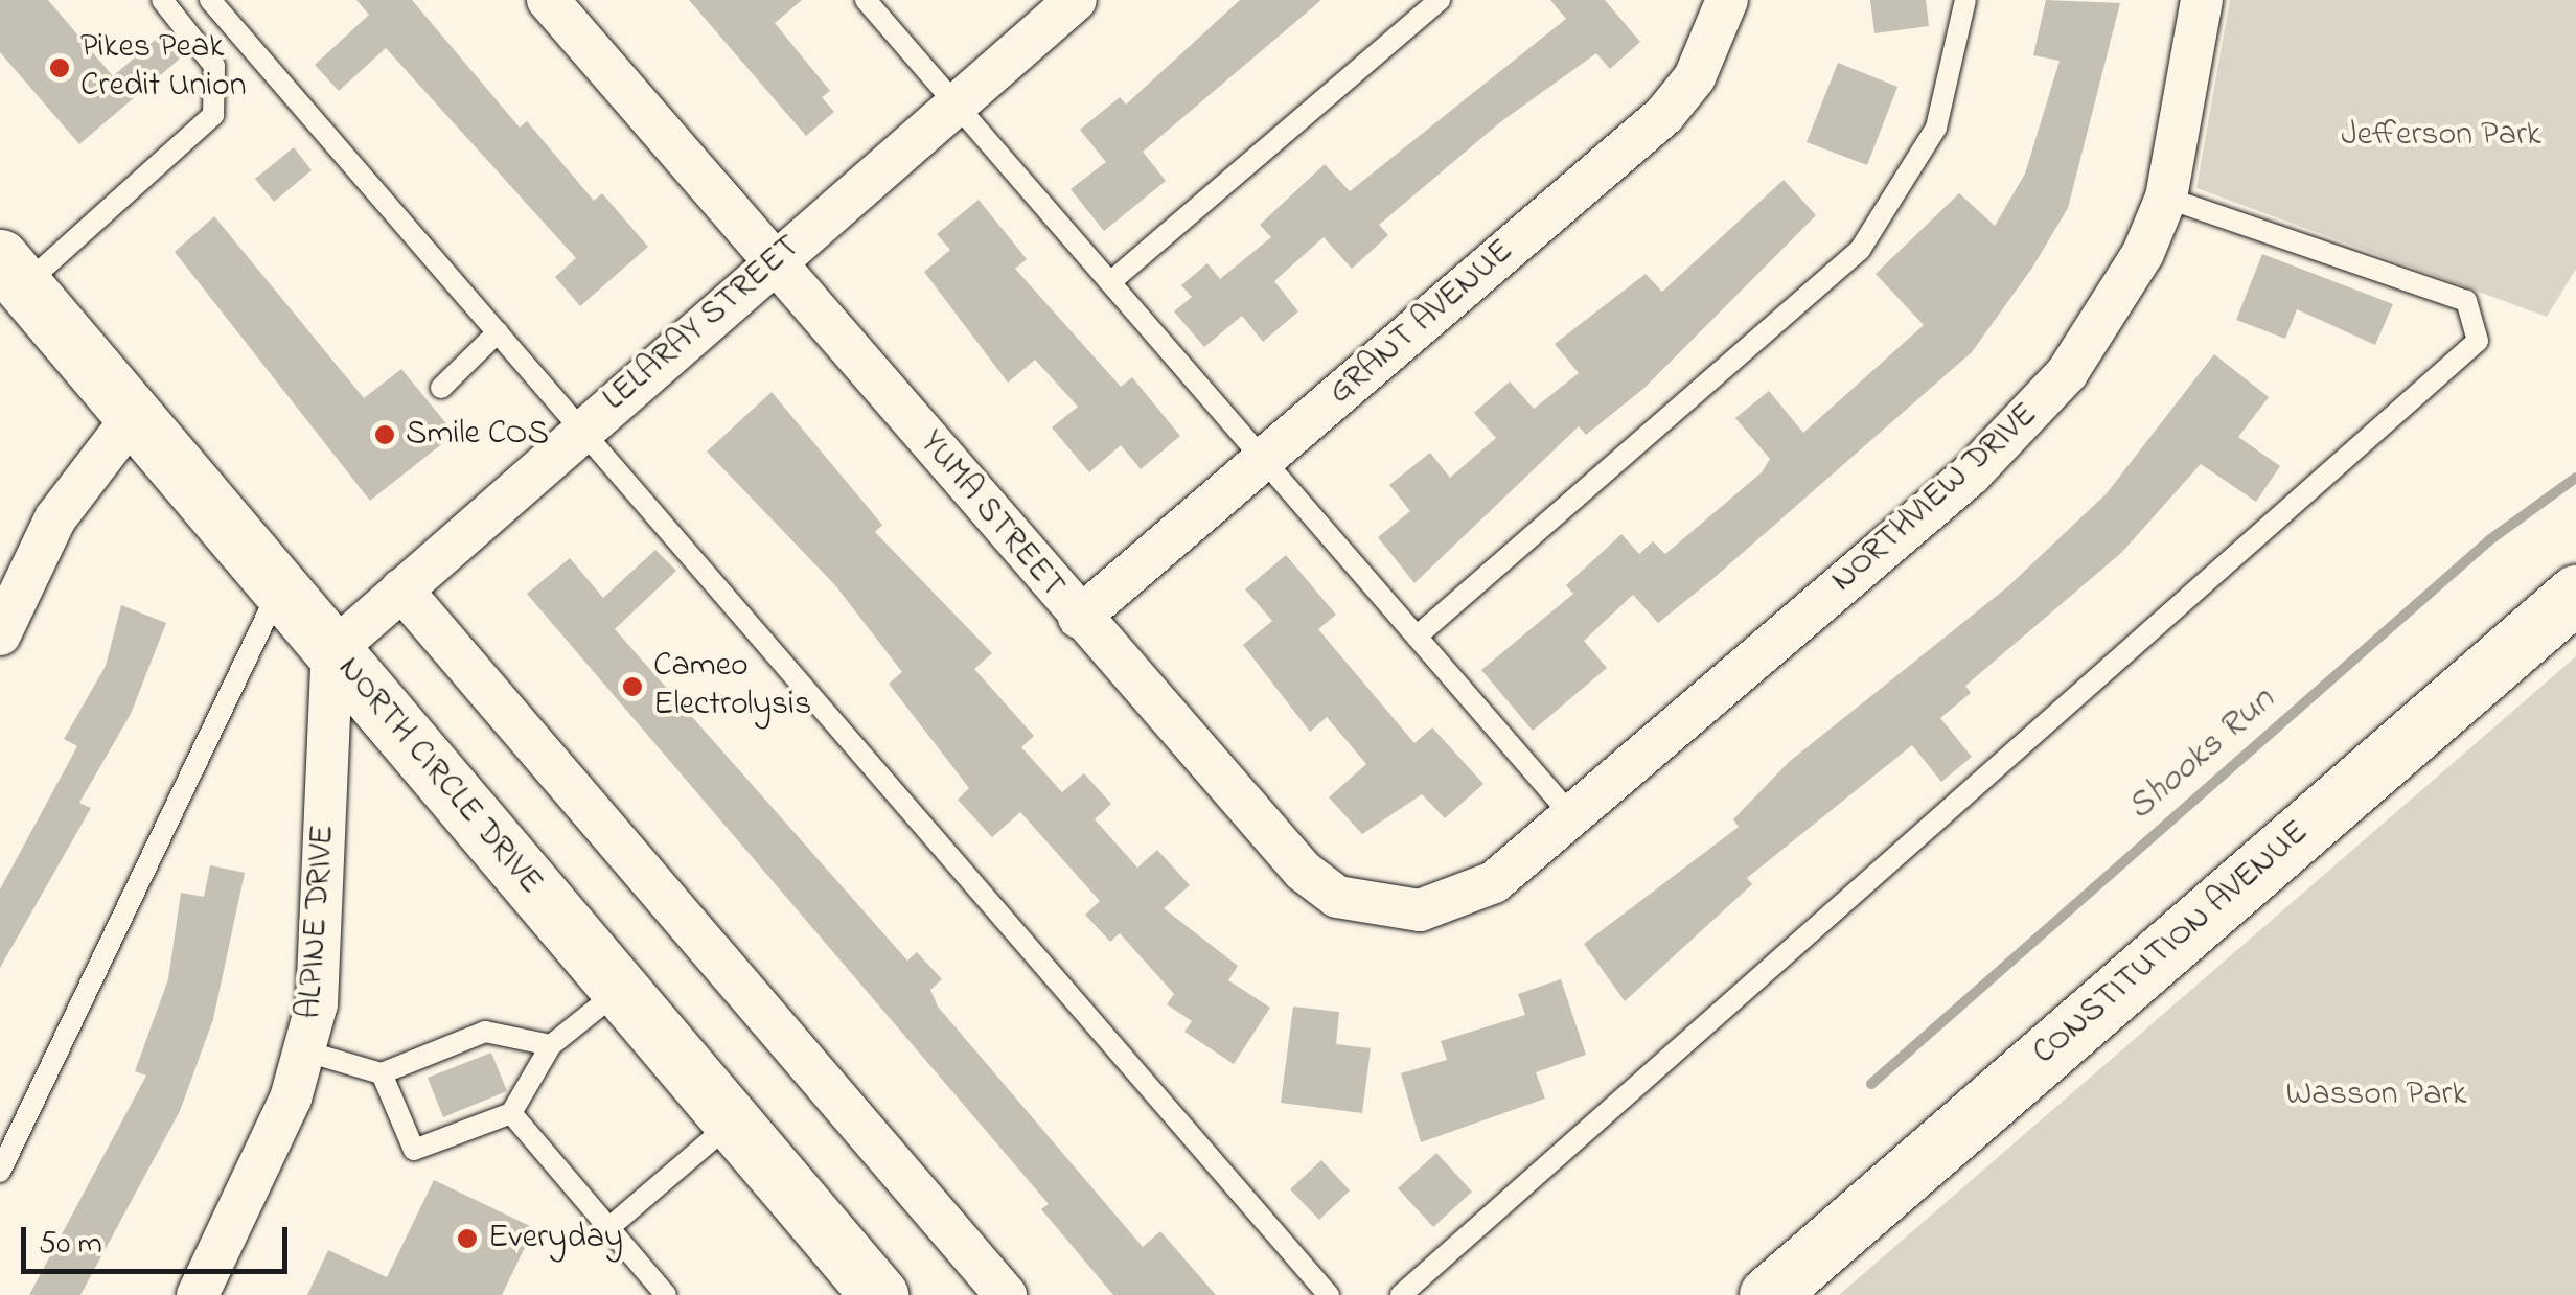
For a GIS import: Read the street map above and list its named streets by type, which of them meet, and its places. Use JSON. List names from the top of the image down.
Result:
{
  "streets": {
    "main road": ["NORTH CIRCLE DRIVE", "CONSTITUTION AVENUE"],
    "street": [
      "GRANT AVENUE",
      "LELARAY STREET",
      "NORTHVIEW DRIVE",
      "YUMA STREET",
      "ALPINE DRIVE"
    ]
  },
  "crossings": [
    ["GRANT AVENUE", "YUMA STREET"],
    ["LELARAY STREET", "YUMA STREET"],
    ["LELARAY STREET", "NORTH CIRCLE DRIVE"],
    ["LELARAY STREET", "ALPINE DRIVE"],
    ["NORTHVIEW DRIVE", "YUMA STREET"],
    ["NORTH CIRCLE DRIVE", "ALPINE DRIVE"]
  ],
  "water": ["Shooks Run"],
  "parks": ["Jefferson Park", "Wasson Park"],
  "places": [
    "Pikes Peak Credit Union",
    "Smile COS",
    "Cameo Electrolysis",
    "Everyday"
  ],
  "scale_bar": "50 m"
}
